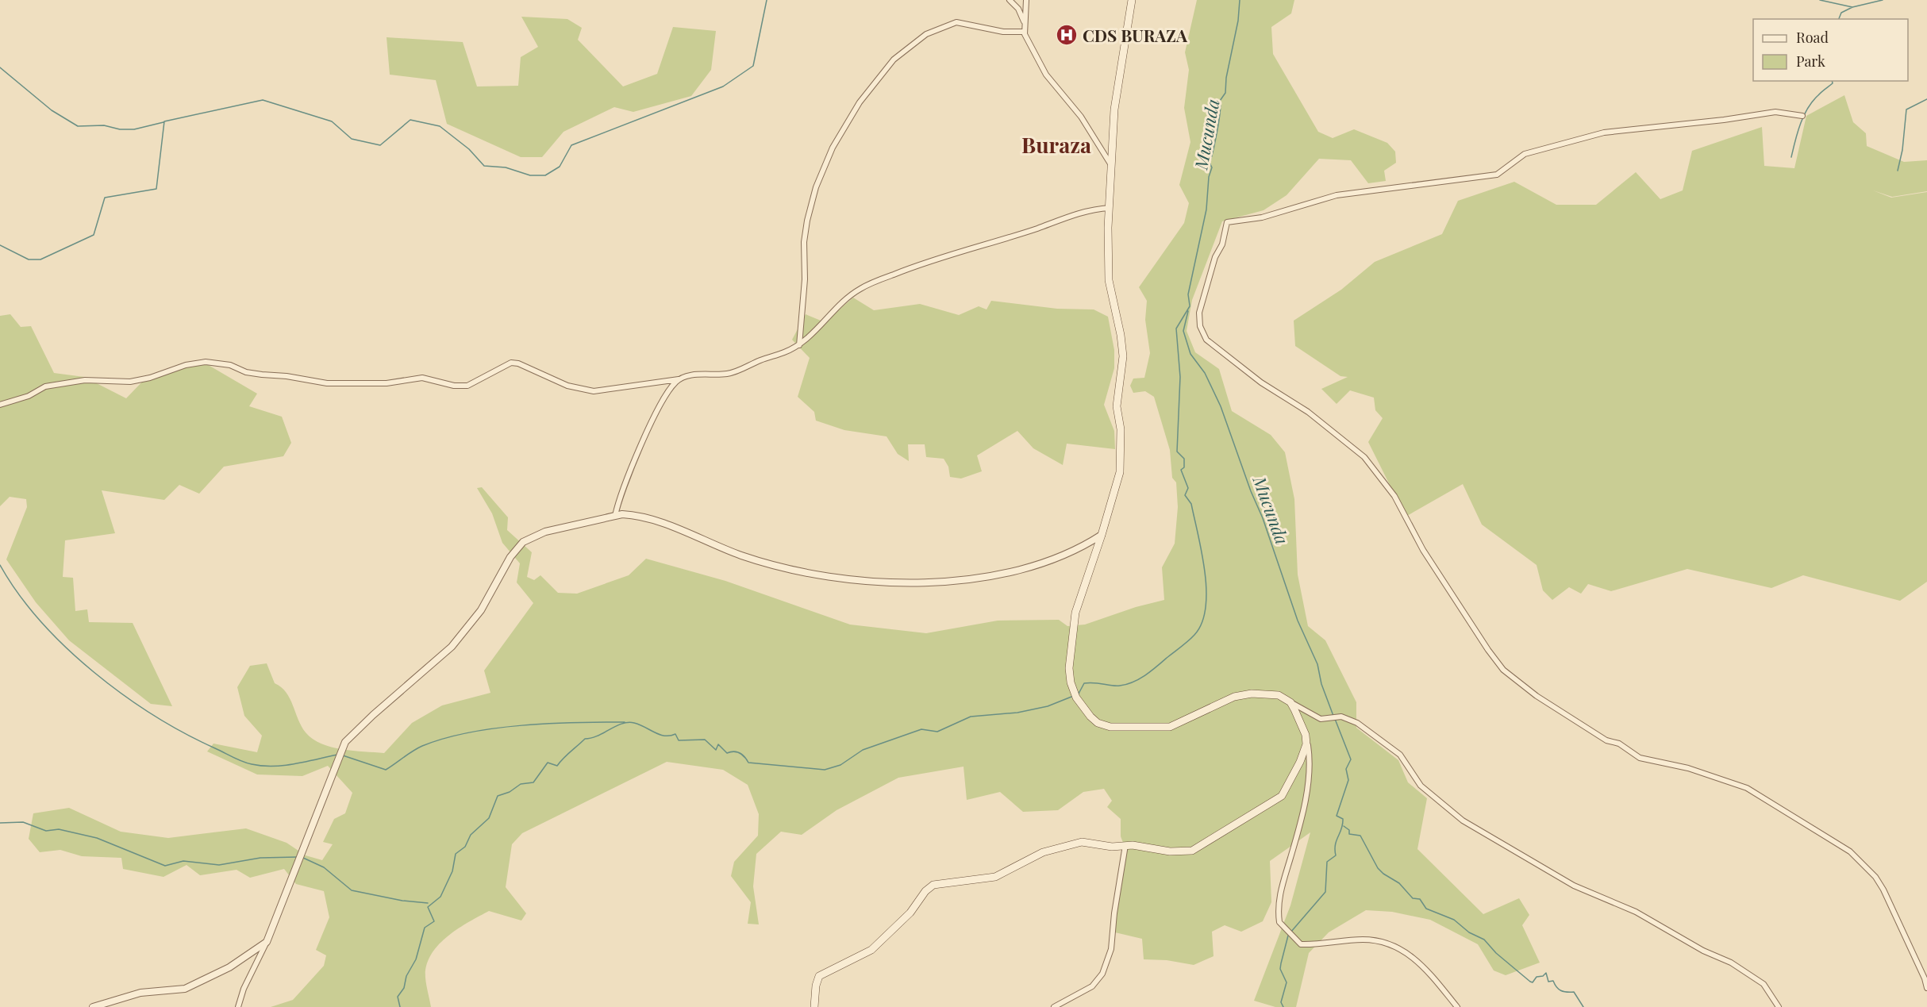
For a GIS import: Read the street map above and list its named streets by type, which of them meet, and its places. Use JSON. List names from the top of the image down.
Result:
{
  "districts": ["Buraza"],
  "water": ["Mucunda"],
  "places": {
    "hospital": ["CDS BURAZA"]
  },
  "legend": ["Road", "Park"]
}
